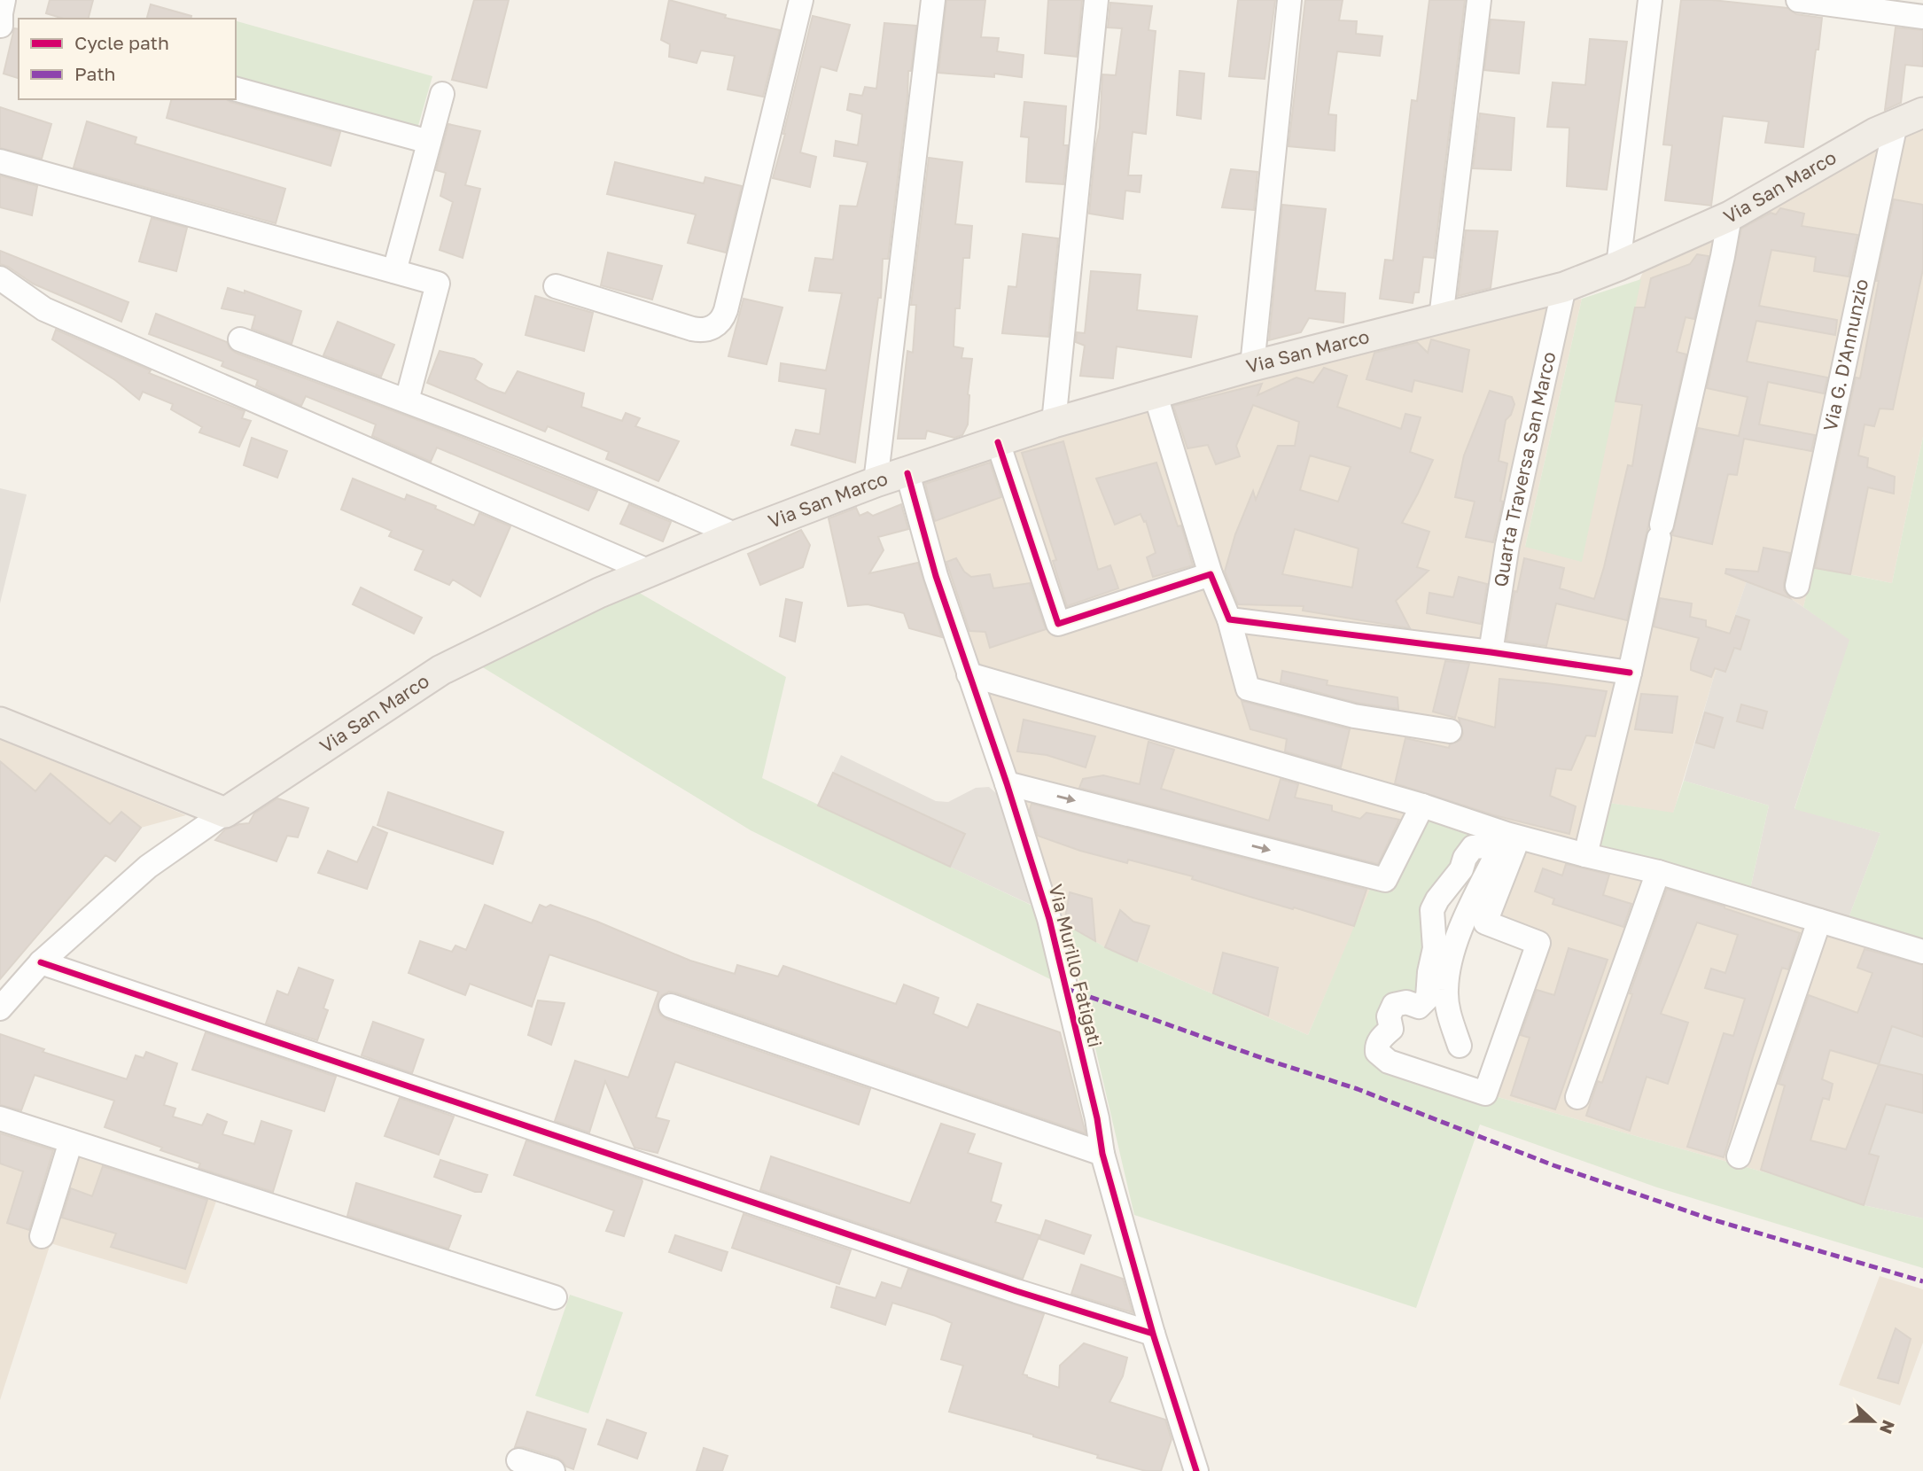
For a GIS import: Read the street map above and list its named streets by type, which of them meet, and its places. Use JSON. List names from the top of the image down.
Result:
{
  "streets": {
    "main road": ["Via San Marco"],
    "street": ["Via G. D'Annunzio", "Quarta Traversa San Marco", "Via Murillo Fatigati"]
  },
  "crossings": [
    ["Via San Marco", "Via G. D'Annunzio"],
    ["Via San Marco", "Quarta Traversa San Marco"],
    ["Via San Marco", "Via Murillo Fatigati"]
  ],
  "legend": ["Cycle path", "Path"],
  "north": "right"
}
